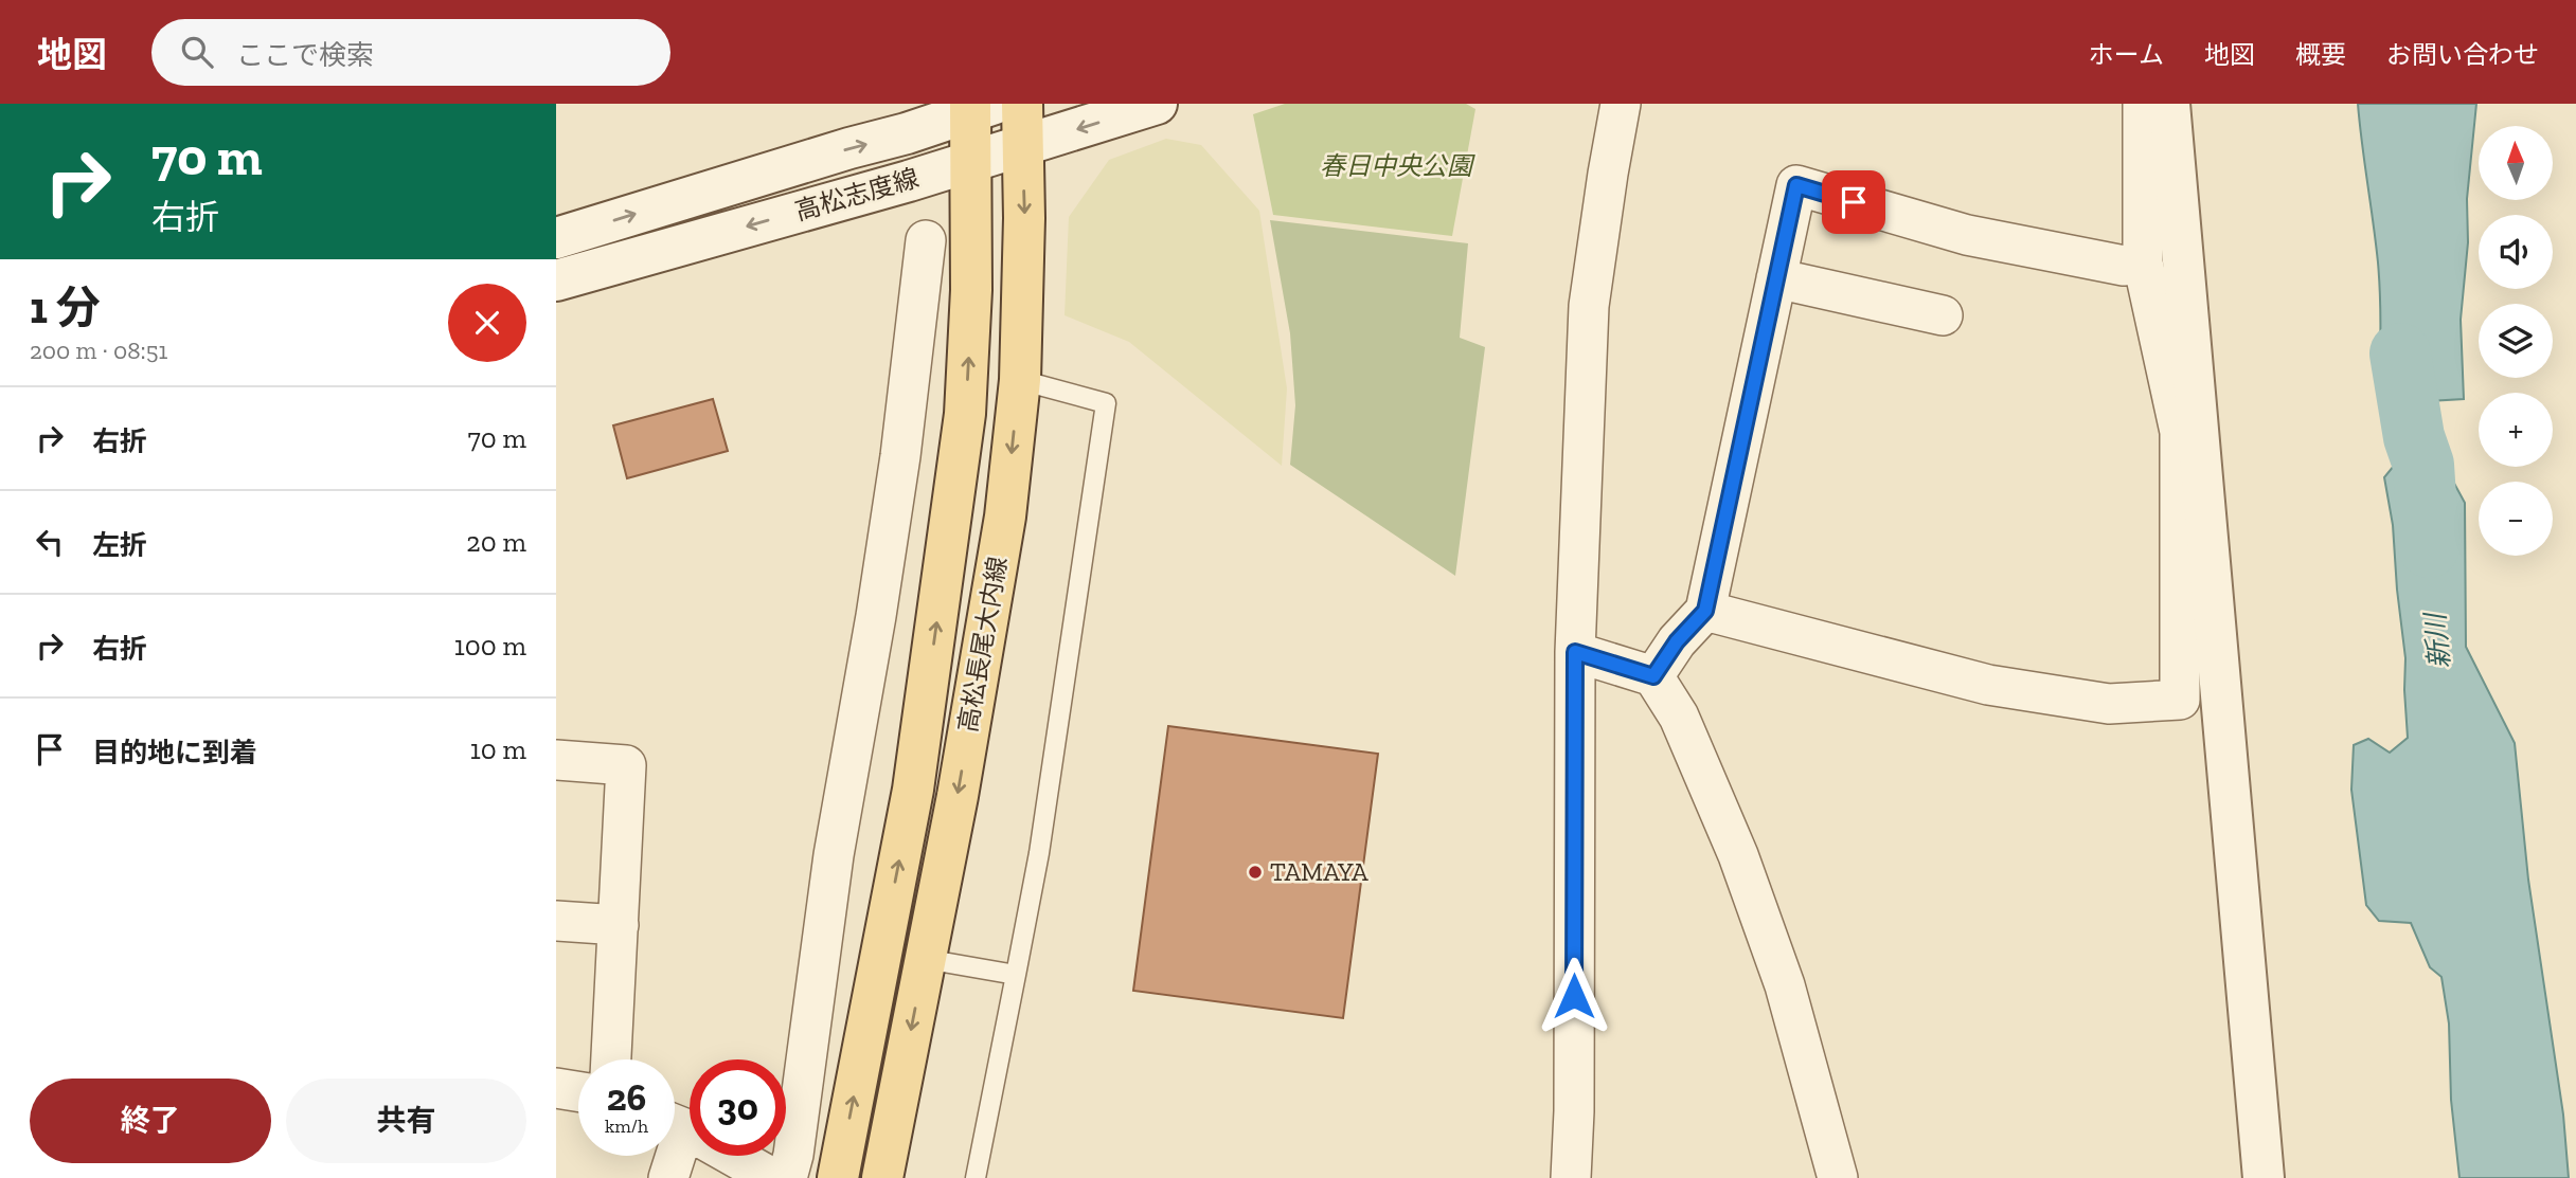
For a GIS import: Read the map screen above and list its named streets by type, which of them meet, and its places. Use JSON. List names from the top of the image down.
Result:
{
  "streets": {
    "main road": ["高松長尾大内線"],
    "street": ["高松志度線"]
  },
  "crossings": [
    ["高松志度線", "高松長尾大内線"]
  ],
  "water": ["新川"],
  "parks": ["春日中央公園"],
  "places": ["TAMAYA"],
  "north": "top",
  "page": {
    "header": "地図",
    "search": "ここで検索",
    "nav": [
      "ホーム",
      "地図",
      "概要",
      "お問い合わせ"
    ],
    "turn": ["70 m", "右折"],
    "map_buttons": ["+", "−"],
    "heading": ["1 分", "200 m · 08:51"],
    "list": [
      {
        "name": "右折",
        "value": "70 m"
      },
      {
        "name": "左折",
        "value": "20 m"
      },
      {
        "name": "右折",
        "value": "100 m"
      },
      {
        "name": "目的地に到着",
        "value": "10 m"
      }
    ],
    "speed": "26 km/h",
    "limit": "30",
    "buttons": ["終了", "共有"]
  }
}
